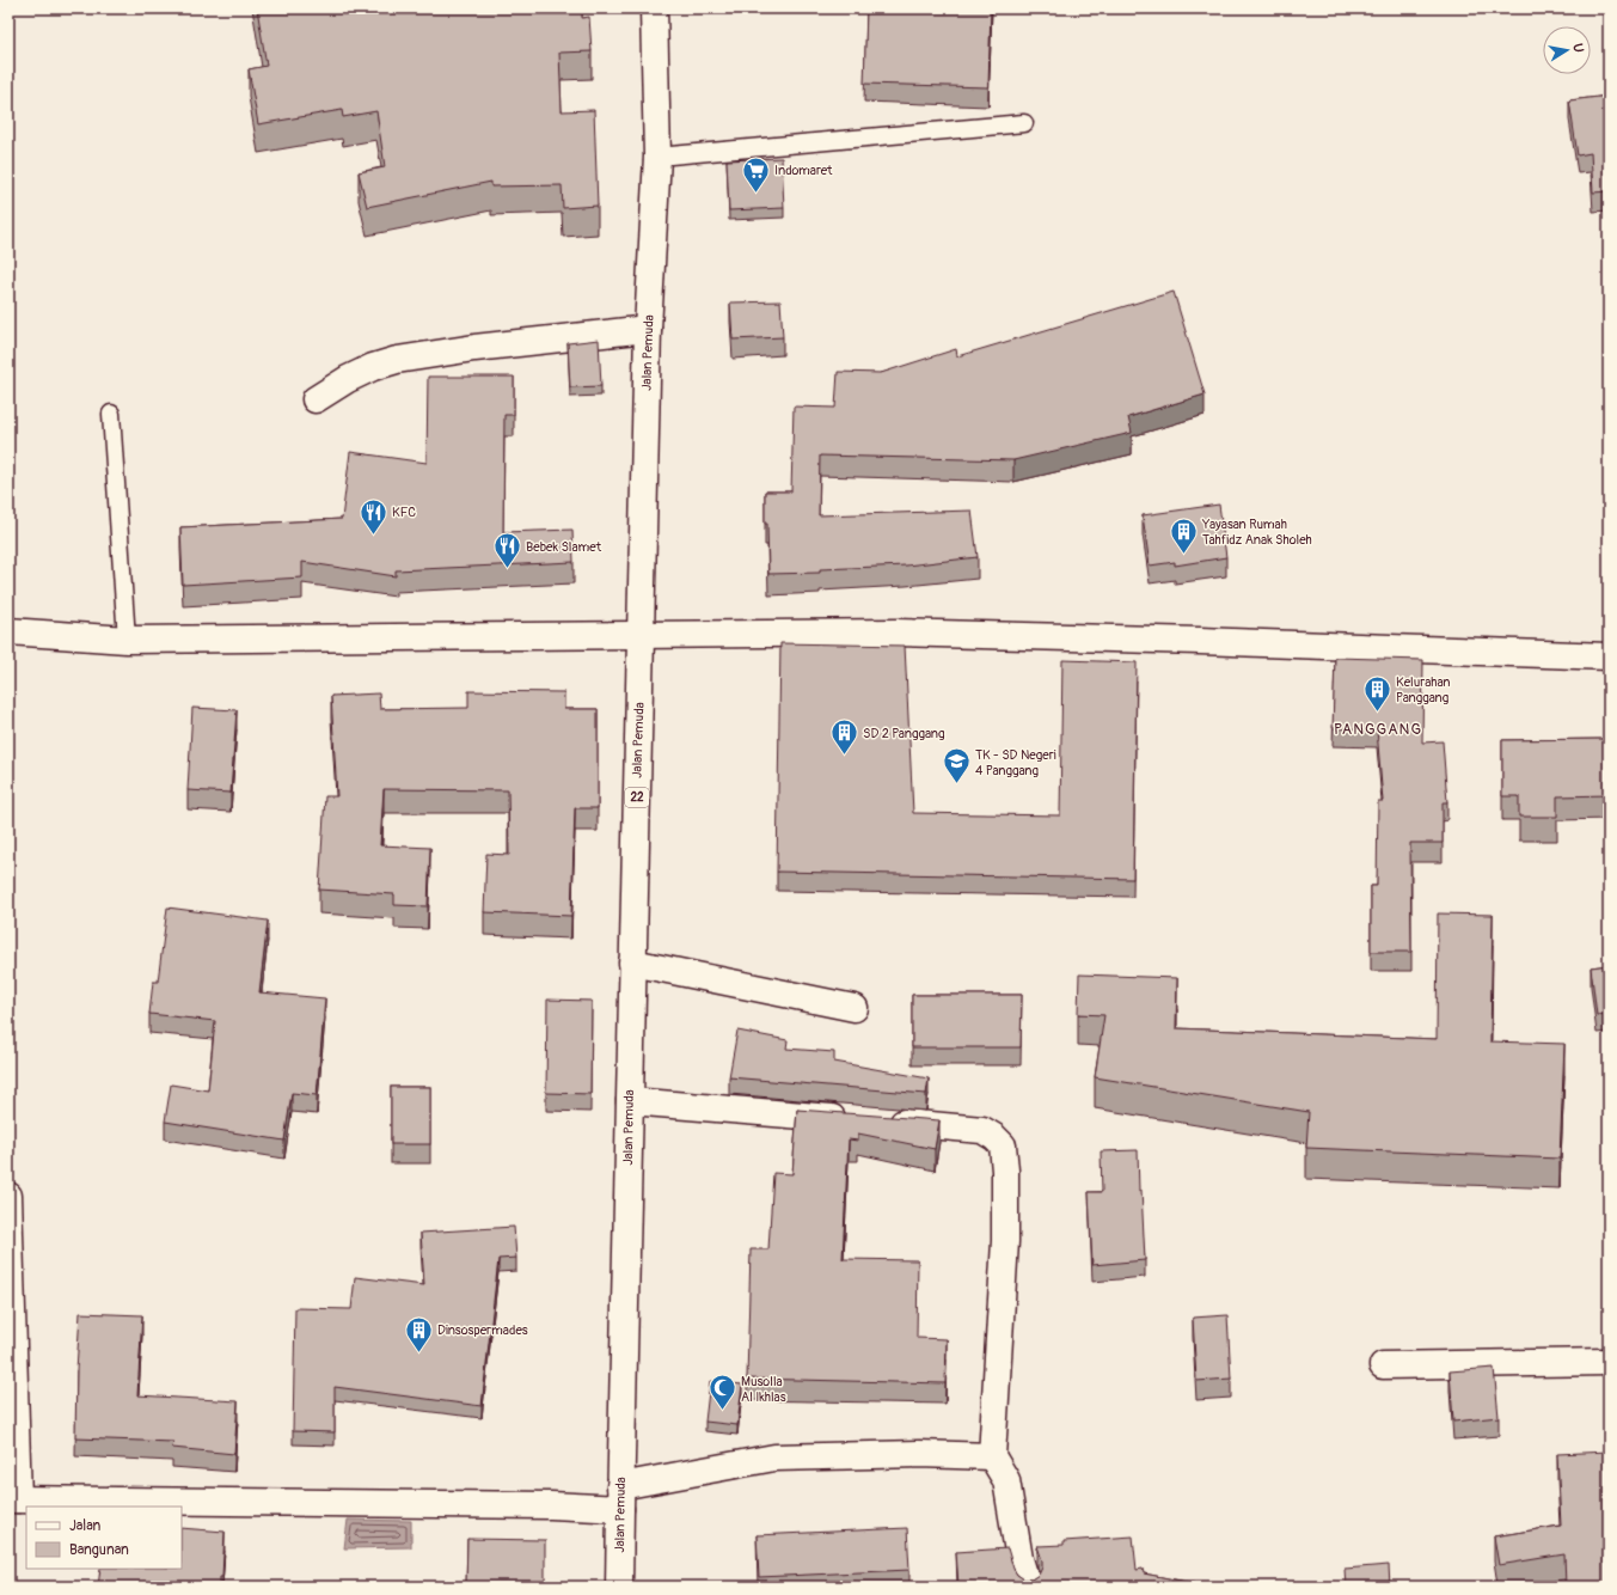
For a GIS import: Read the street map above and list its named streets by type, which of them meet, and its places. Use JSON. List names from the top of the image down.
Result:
{
  "streets": {
    "main road": ["Jalan Pemuda", "22"]
  },
  "districts": ["PANGGANG"],
  "places": {
    "supermarket": ["Indomaret"],
    "restaurant": ["KFC", "Bebek Slamet"],
    "building": [
      "Yayasan Rumah Tahfidz Anak Sholeh",
      "Kelurahan Panggang",
      "SD 2 Panggang",
      "Dinsospermades"
    ],
    "school or university": ["TK - SD Negeri 4 Panggang"],
    "mosque": ["Musolla Al Ikhlas"]
  },
  "legend": ["Jalan", "Bangunan"],
  "north": "right"
}
